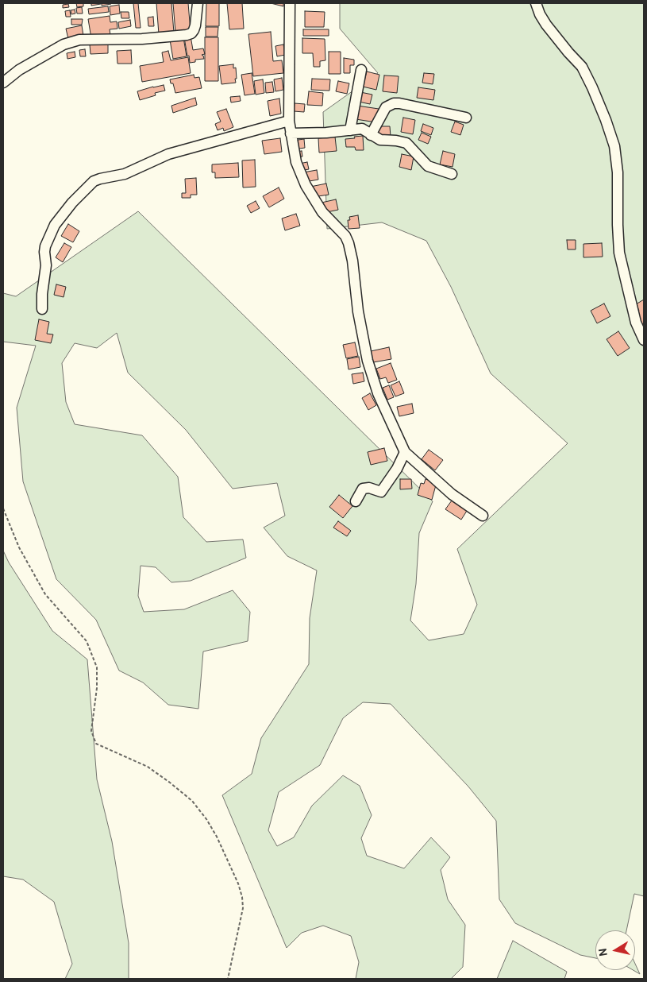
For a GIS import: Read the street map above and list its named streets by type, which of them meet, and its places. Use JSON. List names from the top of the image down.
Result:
{
  "north": "left"
}
